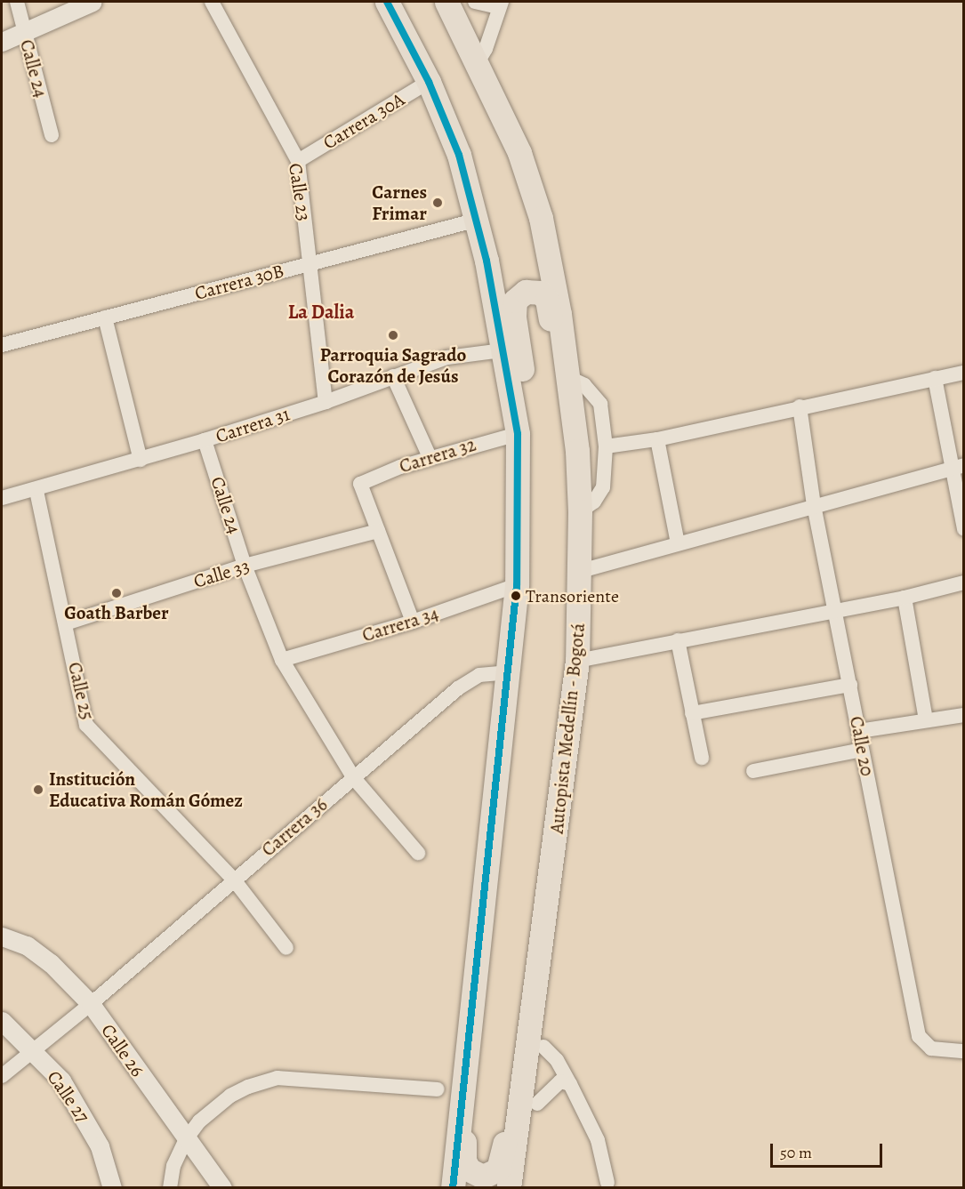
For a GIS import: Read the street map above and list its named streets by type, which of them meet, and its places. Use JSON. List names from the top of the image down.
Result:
{
  "streets": {
    "highway": ["Autopista Medellín - Bogotá"],
    "street": [
      "Calle 24",
      "Carrera 30A",
      "Calle 23",
      "Carrera 30B",
      "Carrera 31",
      "Carrera 32",
      "Calle 33",
      "Carrera 34",
      "Calle 25",
      "Calle 20",
      "Carrera 36",
      "Calle 26",
      "Calle 27"
    ]
  },
  "crossings": [
    ["Calle 24", "Carrera 31"],
    ["Calle 24", "Calle 33"],
    ["Calle 24", "Carrera 34"],
    ["Calle 24", "Carrera 36"],
    ["Carrera 30A", "Calle 23"],
    ["Calle 23", "Carrera 30B"],
    ["Calle 23", "Carrera 31"],
    ["Carrera 31", "Calle 25"],
    ["Carrera 32", "Calle 33"],
    ["Calle 33", "Calle 25"],
    ["Calle 25", "Carrera 36"],
    ["Carrera 36", "Calle 26"],
    ["Carrera 36", "Calle 27"]
  ],
  "districts": ["La Dalia"],
  "places": [
    "Carnes Frimar",
    "Parroquia Sagrado Corazón de Jesús",
    "Goath Barber",
    "Transoriente",
    "Institución Educativa Román Gómez"
  ],
  "scale_bar": "50 m"
}
